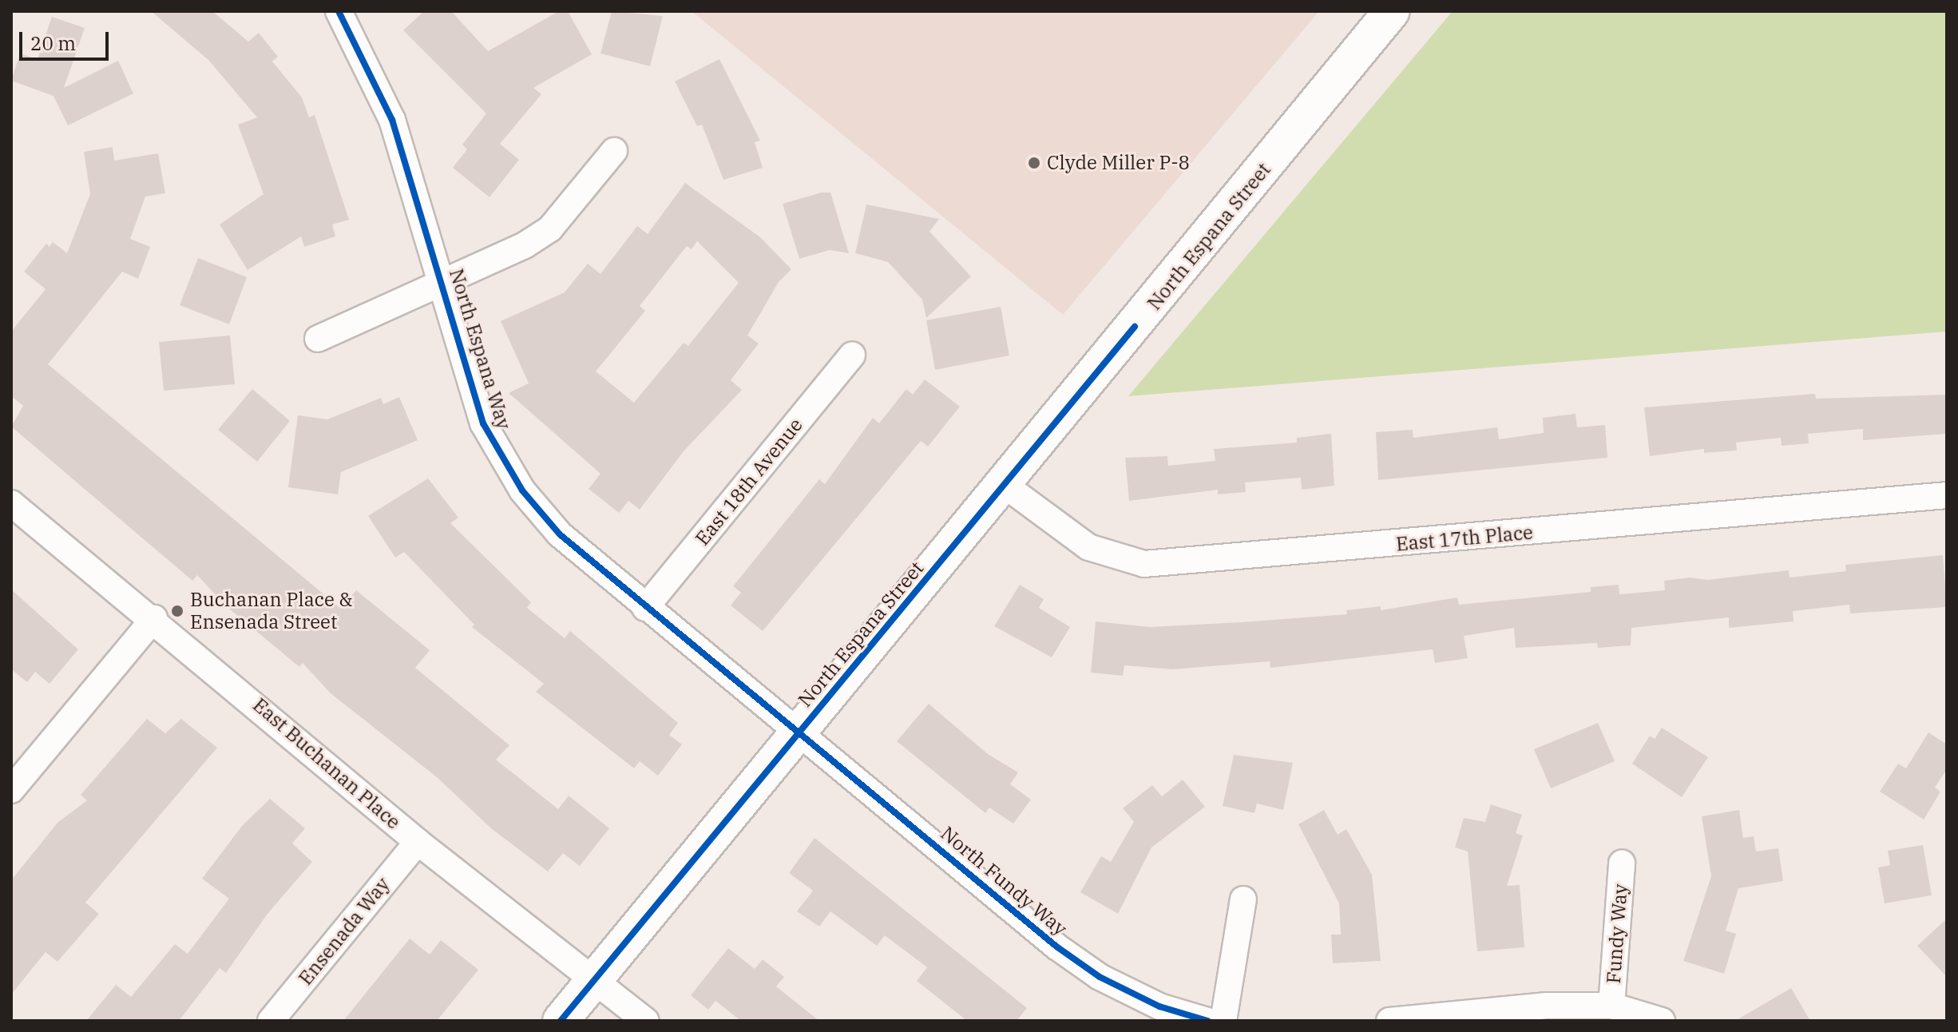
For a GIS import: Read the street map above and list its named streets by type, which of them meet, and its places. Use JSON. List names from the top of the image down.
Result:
{
  "streets": {
    "street": [
      "North Espana Street",
      "North Espana Way",
      "East 18th Avenue",
      "East 17th Place",
      "East Buchanan Place",
      "North Fundy Way",
      "Ensenada Way",
      "Fundy Way"
    ]
  },
  "crossings": [
    ["North Espana Street", "North Espana Way"],
    ["North Espana Street", "East 17th Place"],
    ["North Espana Street", "East Buchanan Place"],
    ["North Espana Street", "North Fundy Way"],
    ["North Espana Way", "East 18th Avenue"],
    ["North Espana Way", "North Fundy Way"],
    ["East Buchanan Place", "Ensenada Way"]
  ],
  "places": ["Clyde Miller P-8", "Buchanan Place & Ensenada Street"],
  "scale_bar": "20 m"
}
